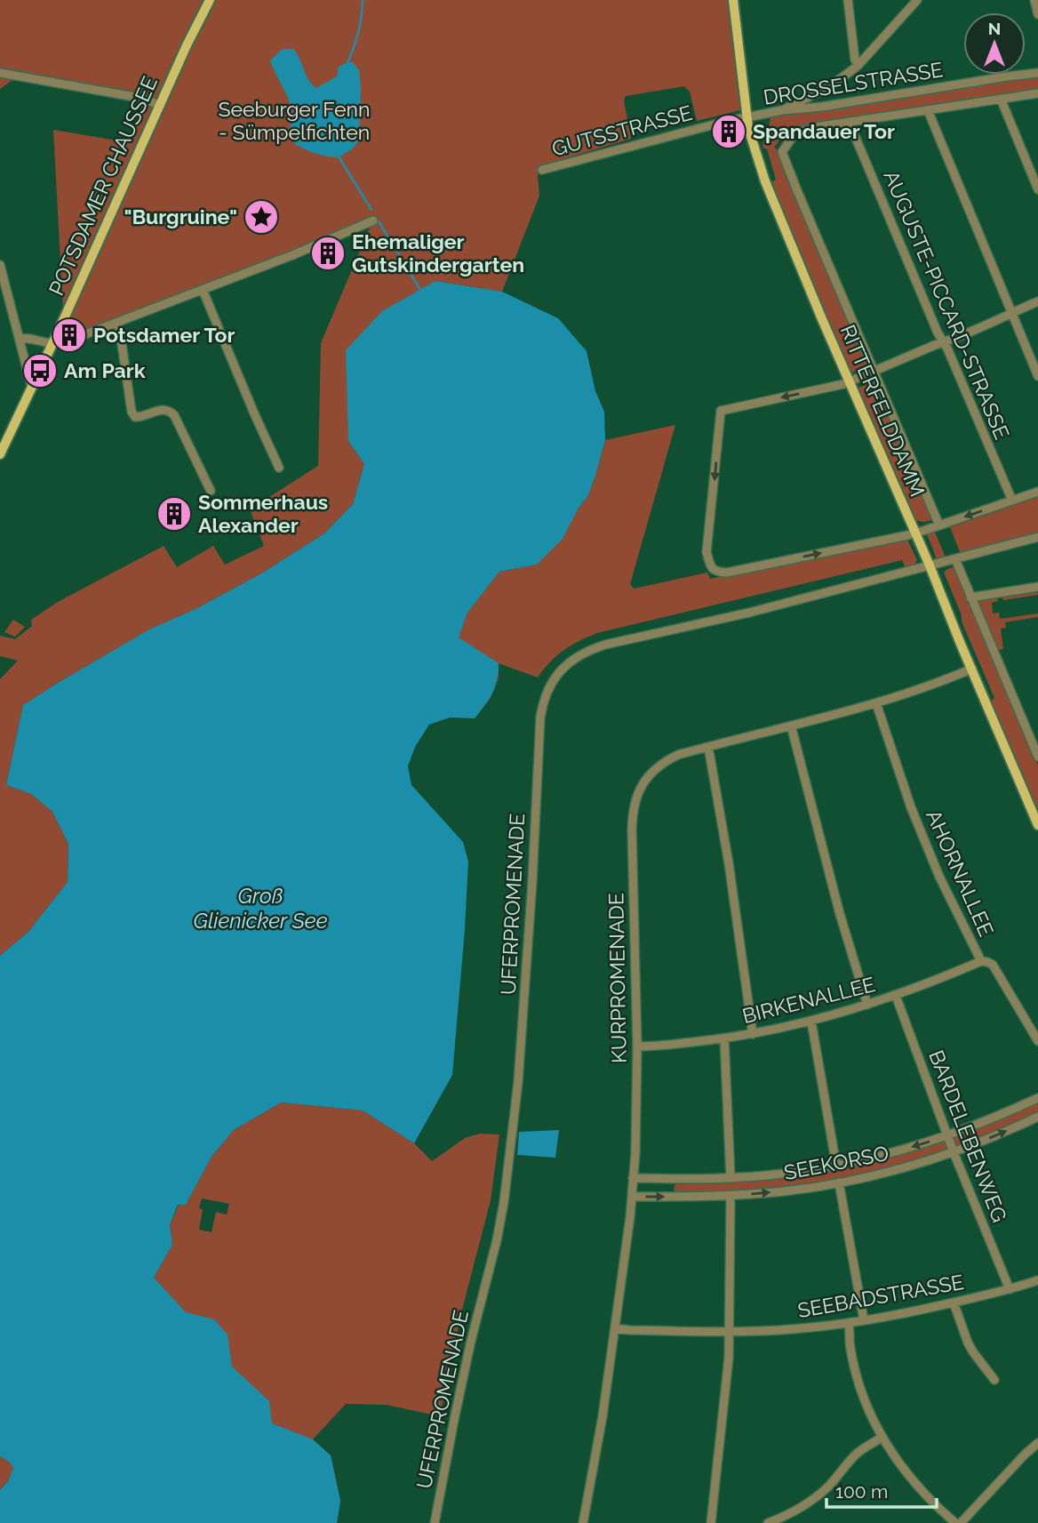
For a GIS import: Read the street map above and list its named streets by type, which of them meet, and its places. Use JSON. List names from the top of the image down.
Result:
{
  "streets": {
    "main road": ["POTSDAMER CHAUSSEE", "RITTERFELDDAMM"],
    "street": [
      "DROSSELSTRASSE",
      "GUTSSTRASSE",
      "AUGUSTE-PICCARD-STRASSE",
      "AHORNALLEE",
      "UFERPROMENADE",
      "KURPROMENADE",
      "BIRKENALLEE",
      "BARDELEBENWEG",
      "SEEKORSO",
      "SEEBADSTRASSE"
    ]
  },
  "crossings": [
    ["DROSSELSTRASSE", "GUTSSTRASSE"],
    ["DROSSELSTRASSE", "RITTERFELDDAMM"],
    ["GUTSSTRASSE", "RITTERFELDDAMM"],
    ["RITTERFELDDAMM", "UFERPROMENADE"],
    ["RITTERFELDDAMM", "KURPROMENADE"],
    ["AHORNALLEE", "KURPROMENADE"],
    ["AHORNALLEE", "BIRKENALLEE"],
    ["KURPROMENADE", "BIRKENALLEE"],
    ["KURPROMENADE", "SEEKORSO"],
    ["KURPROMENADE", "SEEBADSTRASSE"],
    ["BIRKENALLEE", "BARDELEBENWEG"],
    ["BARDELEBENWEG", "SEEKORSO"],
    ["BARDELEBENWEG", "SEEBADSTRASSE"]
  ],
  "water": ["Groß Glienicker See"],
  "parks": ["Seeburger Fenn - Sümpelfichten"],
  "places": {
    "building": [
      "Spandauer Tor",
      "Ehemaliger Gutskindergarten",
      "Potsdamer Tor",
      "Sommerhaus Alexander"
    ],
    "place": ["\"Burgruine\""],
    "bus stop": ["Am Park"]
  },
  "scale_bar": "100 m",
  "north": "top"
}
